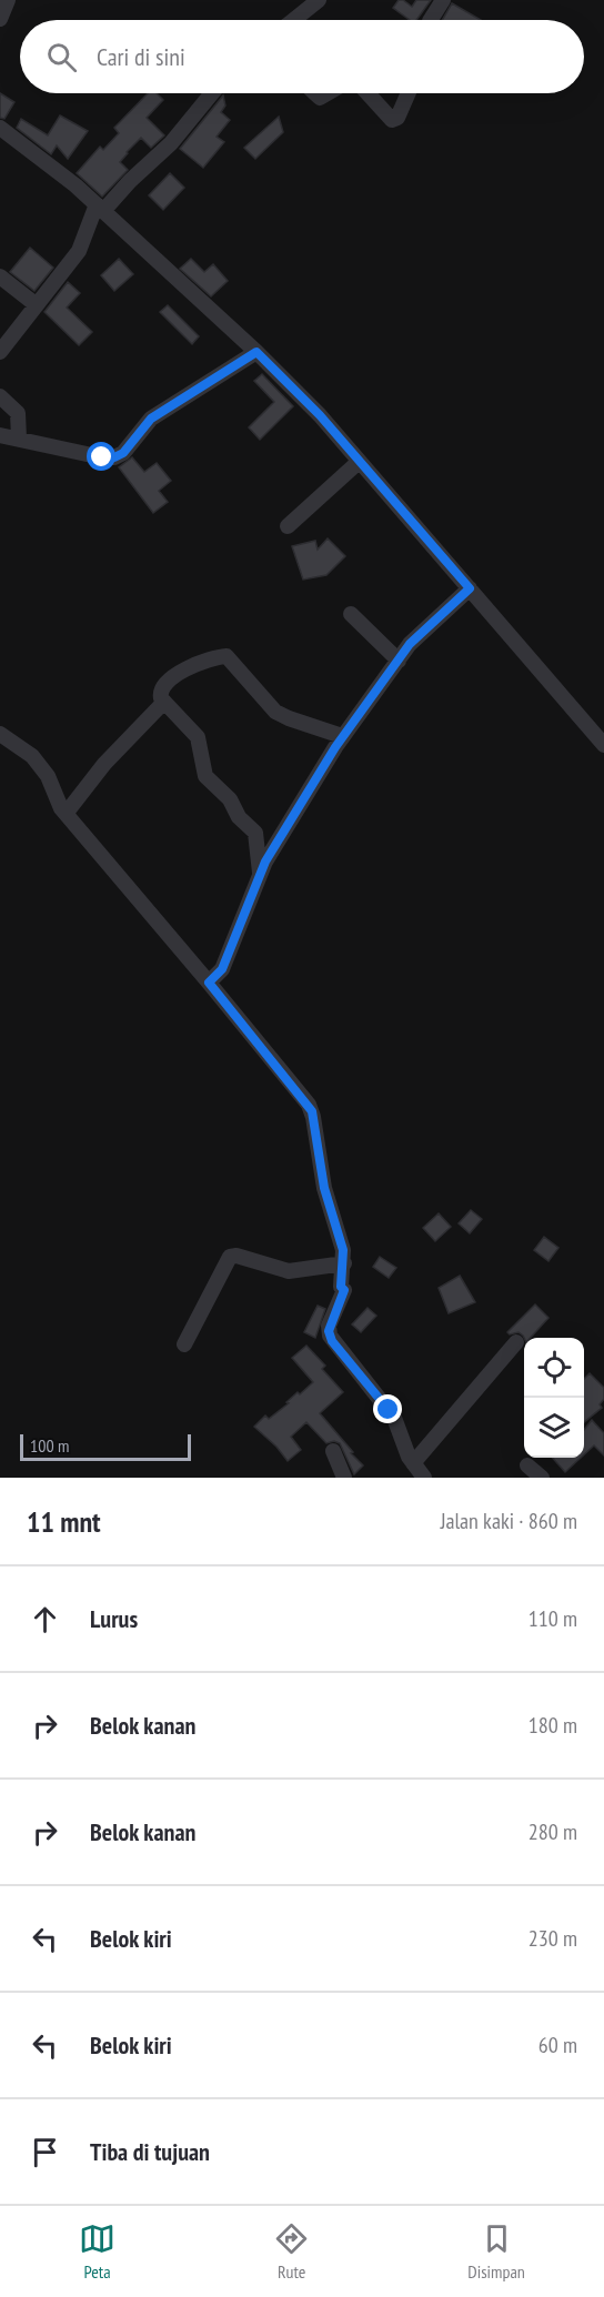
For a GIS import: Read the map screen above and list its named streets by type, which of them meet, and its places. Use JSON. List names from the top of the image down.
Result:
{
  "scale_bar": "100 m",
  "page": {
    "search": "Cari di sini",
    "scale": "100 m",
    "heading": ["11 mnt", "Jalan kaki · 860 m"],
    "list": [
      ["Lurus", "110 m"],
      ["Belok kanan", "180 m"],
      ["Belok kanan", "280 m"],
      ["Belok kiri", "230 m"],
      ["Belok kiri", "60 m"],
      "Tiba di tujuan"
    ],
    "nav": ["Peta", "Rute", "Disimpan"]
  }
}
